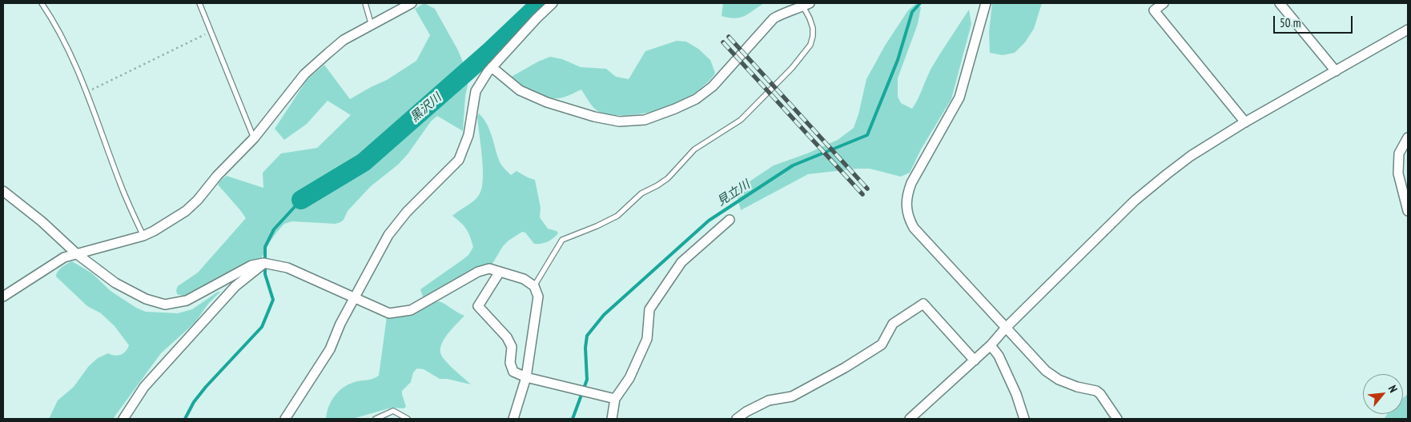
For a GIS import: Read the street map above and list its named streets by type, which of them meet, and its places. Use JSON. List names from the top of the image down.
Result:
{
  "water": ["黒沢川", "見立川"],
  "scale_bar": "50 m",
  "north": "top right"
}
